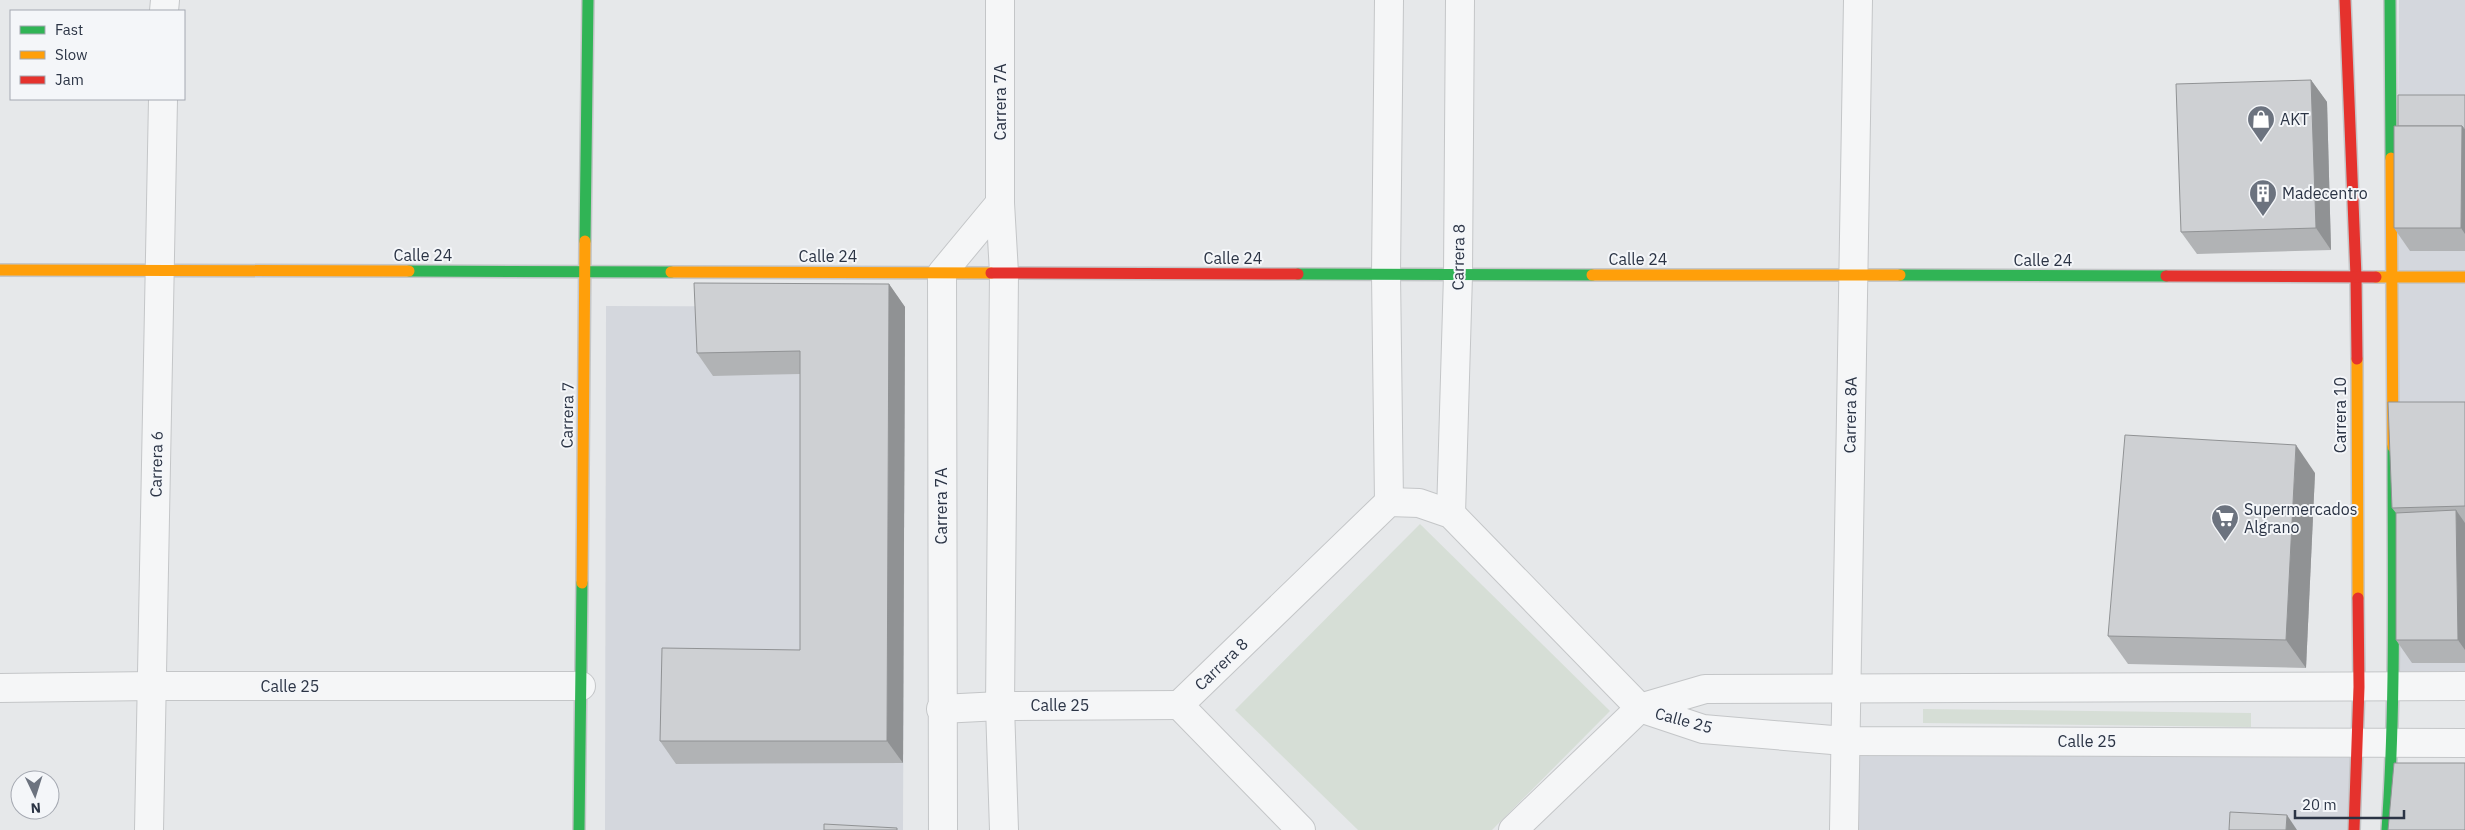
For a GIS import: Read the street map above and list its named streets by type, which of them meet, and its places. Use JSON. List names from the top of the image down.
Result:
{
  "streets": {
    "street": [
      "Carrera 7A",
      "Calle 24",
      "Carrera 8",
      "Carrera 7",
      "Carrera 8A",
      "Carrera 10",
      "Carrera 6",
      "Calle 25"
    ]
  },
  "crossings": [
    ["Carrera 7A", "Calle 24"],
    ["Carrera 7A", "Calle 25"],
    ["Calle 24", "Carrera 8"],
    ["Calle 24", "Carrera 7"],
    ["Calle 24", "Carrera 8A"],
    ["Calle 24", "Carrera 10"],
    ["Calle 24", "Carrera 6"],
    ["Carrera 8", "Calle 25"],
    ["Carrera 7", "Calle 25"],
    ["Carrera 8A", "Calle 25"],
    ["Carrera 10", "Calle 25"],
    ["Carrera 6", "Calle 25"]
  ],
  "places": {
    "shop": ["AKT"],
    "building": ["Madecentro"],
    "supermarket": ["Supermercados Algrano"]
  },
  "legend": ["Fast", "Slow", "Jam"],
  "scale_bar": "20 m",
  "north": "bottom"
}
